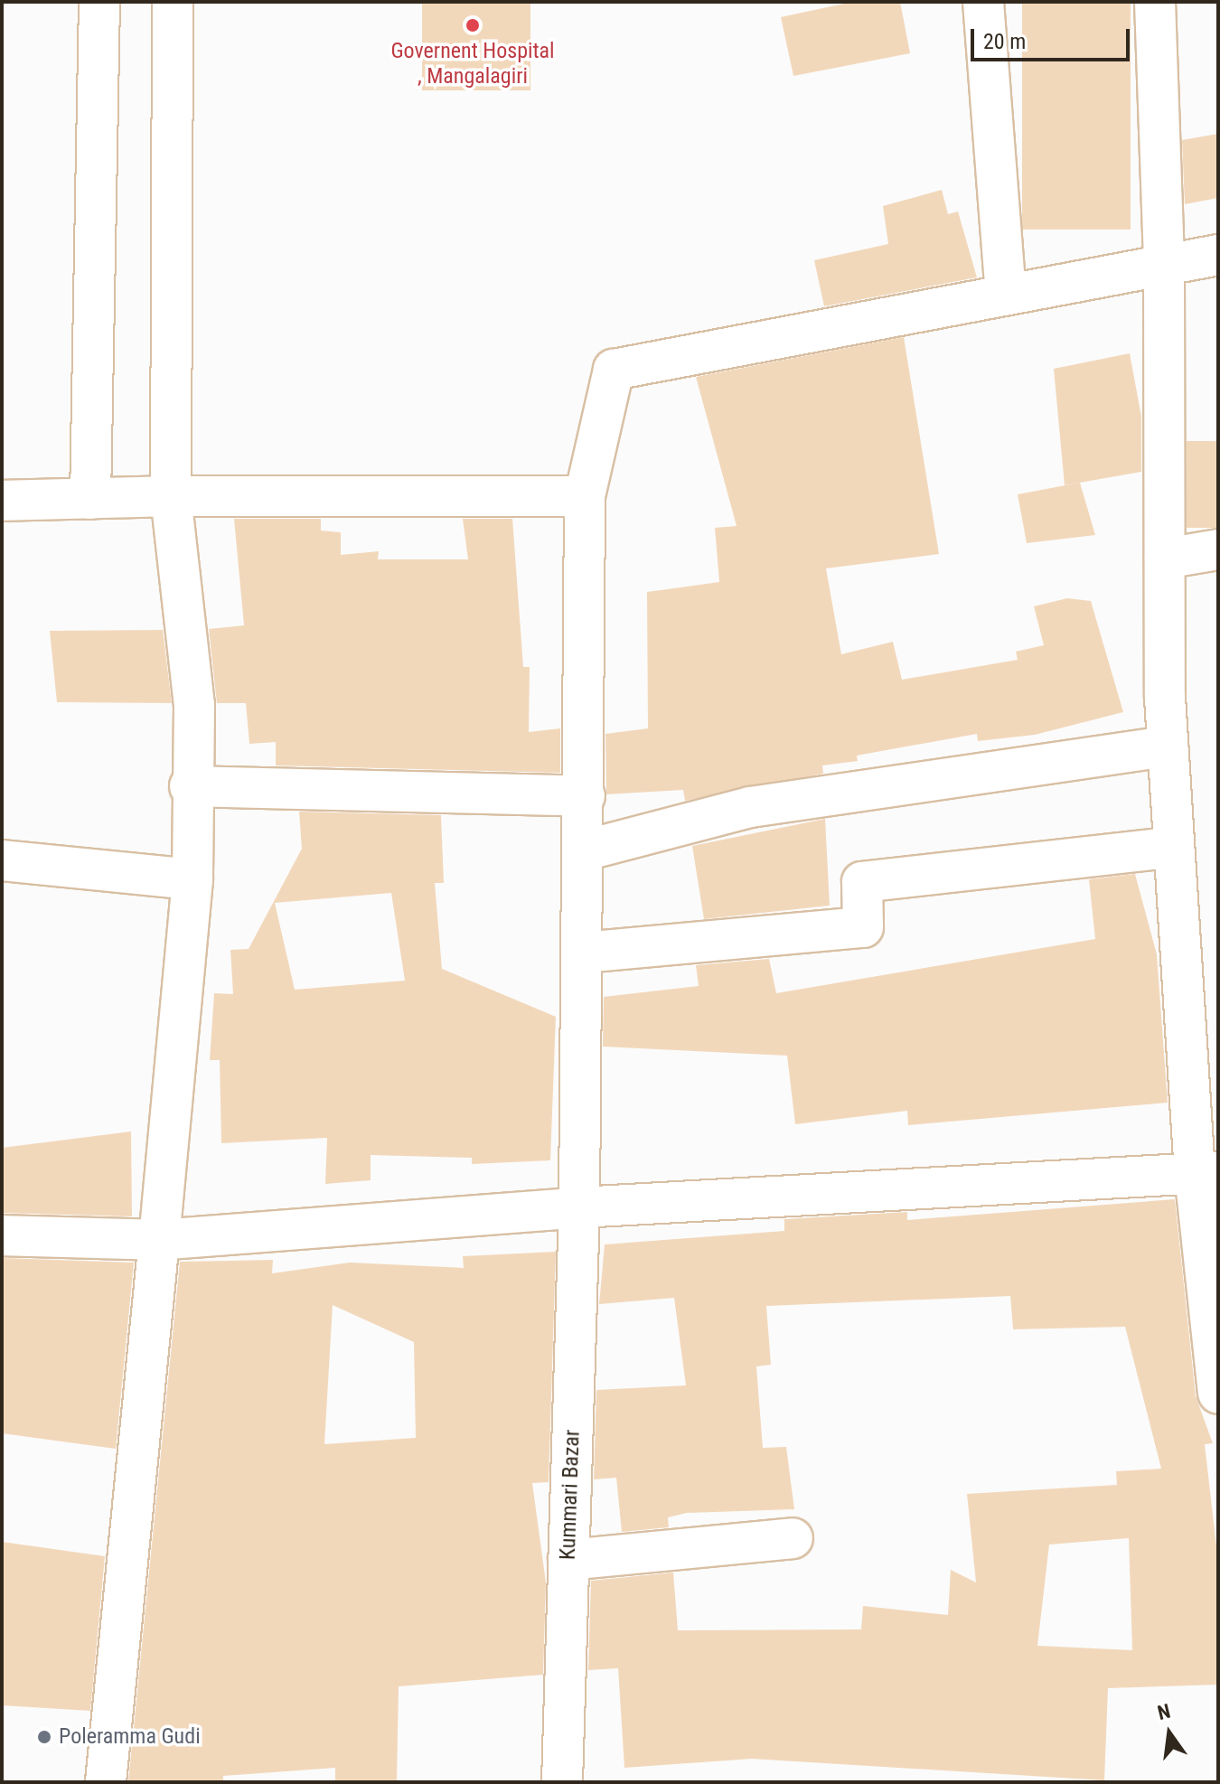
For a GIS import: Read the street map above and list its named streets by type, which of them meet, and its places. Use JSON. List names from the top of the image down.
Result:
{
  "streets": {
    "street": ["Kummari Bazar"]
  },
  "places": ["Governent Hospital , Mangalagiri", "Poleramma Gudi"],
  "scale_bar": "20 m",
  "north": "top"
}
